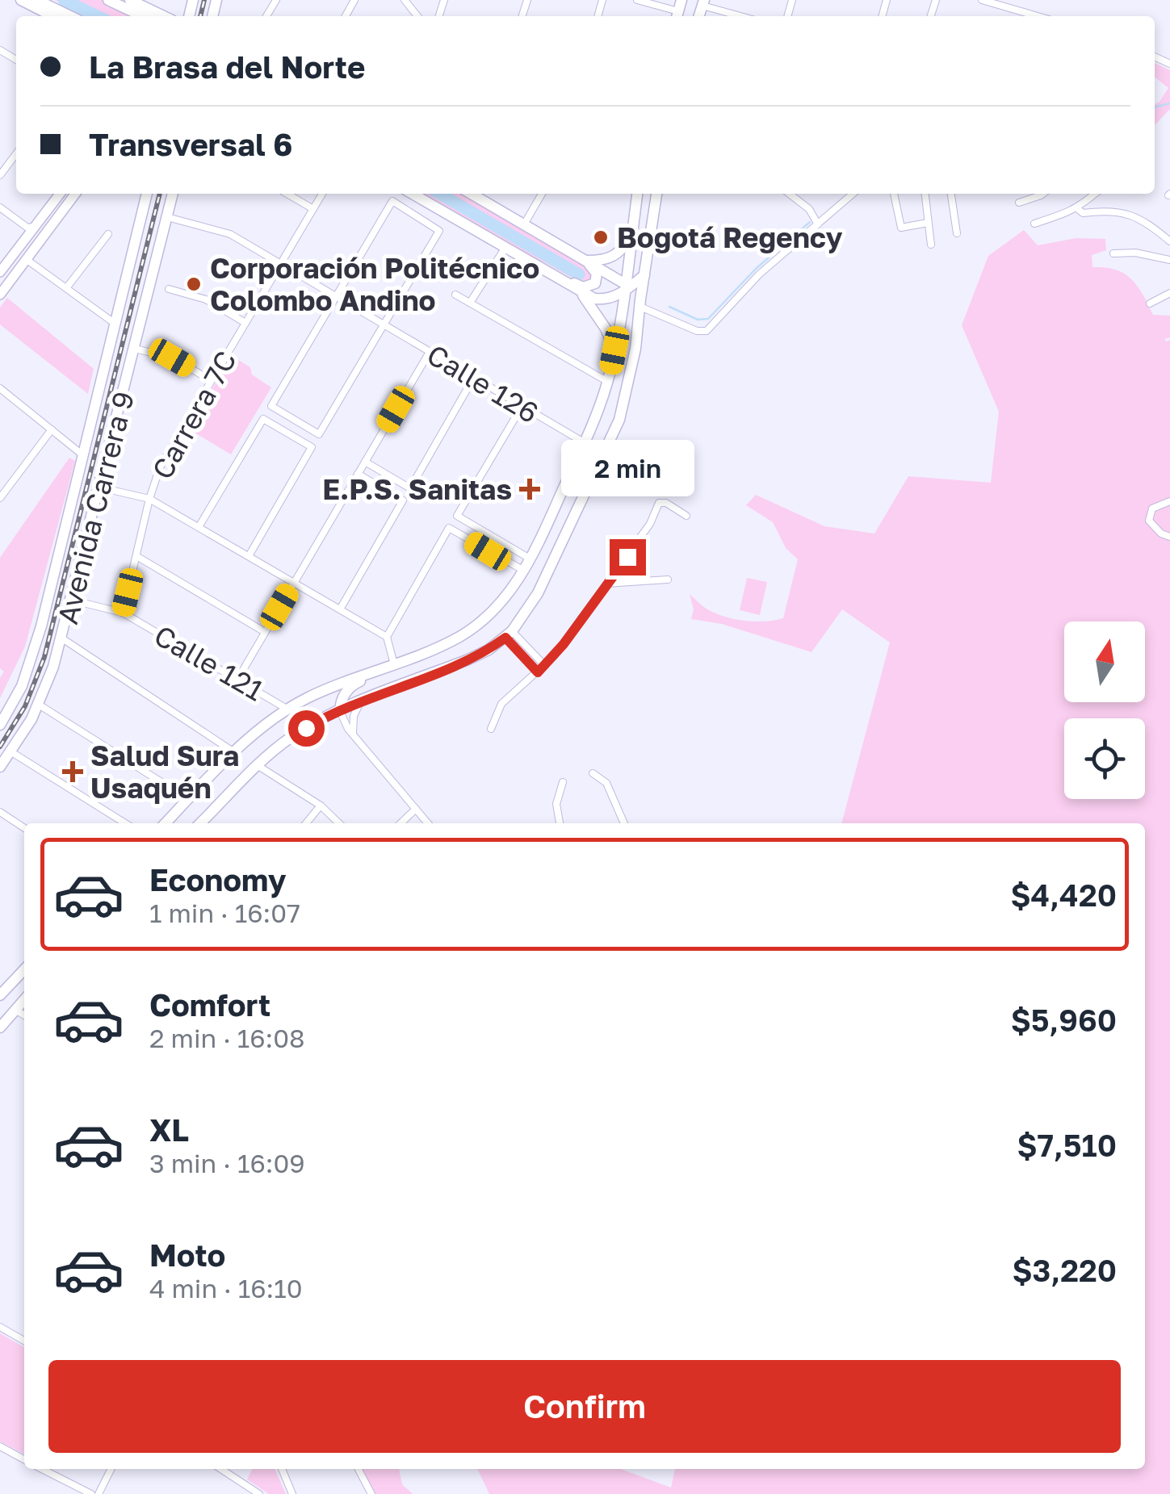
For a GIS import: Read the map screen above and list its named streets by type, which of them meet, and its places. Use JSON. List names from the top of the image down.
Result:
{
  "streets": {
    "main road": ["Avenida Carrera 9"],
    "street": ["Calle 126", "Carrera 7C", "Calle 121"]
  },
  "crossings": [
    ["Calle 126", "Carrera 7C"],
    ["Calle 126", "Avenida Carrera 9"],
    ["Carrera 7C", "Calle 121"]
  ],
  "places": {
    "other": ["Bogotá Regency", "Corporación Politécnico Colombo Andino"],
    "health": ["E.P.S. Sanitas", "Salud Sura Usaquén"]
  },
  "north": "top",
  "page": {
    "banner": ["La Brasa del Norte", "Transversal 6"],
    "bubble": "2 min",
    "list": [
      {
        "name": "Economy",
        "note": "1 min · 16:07",
        "value": "$4,420"
      },
      {
        "name": "Comfort",
        "note": "2 min · 16:08",
        "value": "$5,960"
      },
      {
        "name": "XL",
        "note": "3 min · 16:09",
        "value": "$7,510"
      },
      {
        "name": "Moto",
        "note": "4 min · 16:10",
        "value": "$3,220"
      }
    ],
    "buttons": "Confirm"
  }
}
